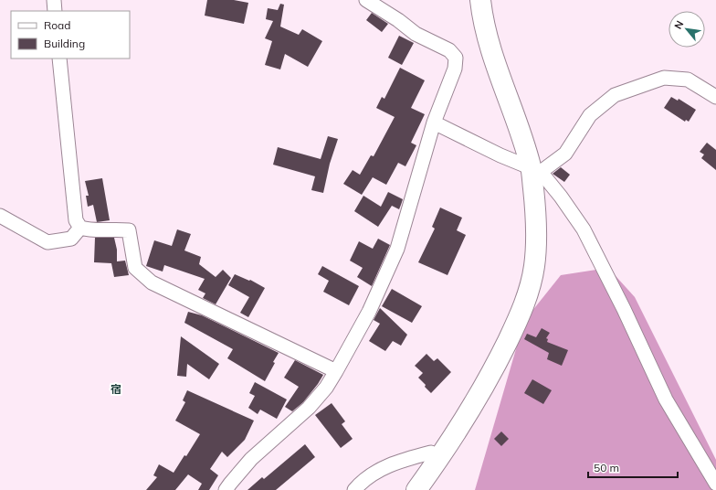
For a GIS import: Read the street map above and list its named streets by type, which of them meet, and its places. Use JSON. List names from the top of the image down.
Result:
{
  "districts": ["宿"],
  "legend": ["Road", "Building"],
  "scale_bar": "50 m",
  "north": "top left"
}
